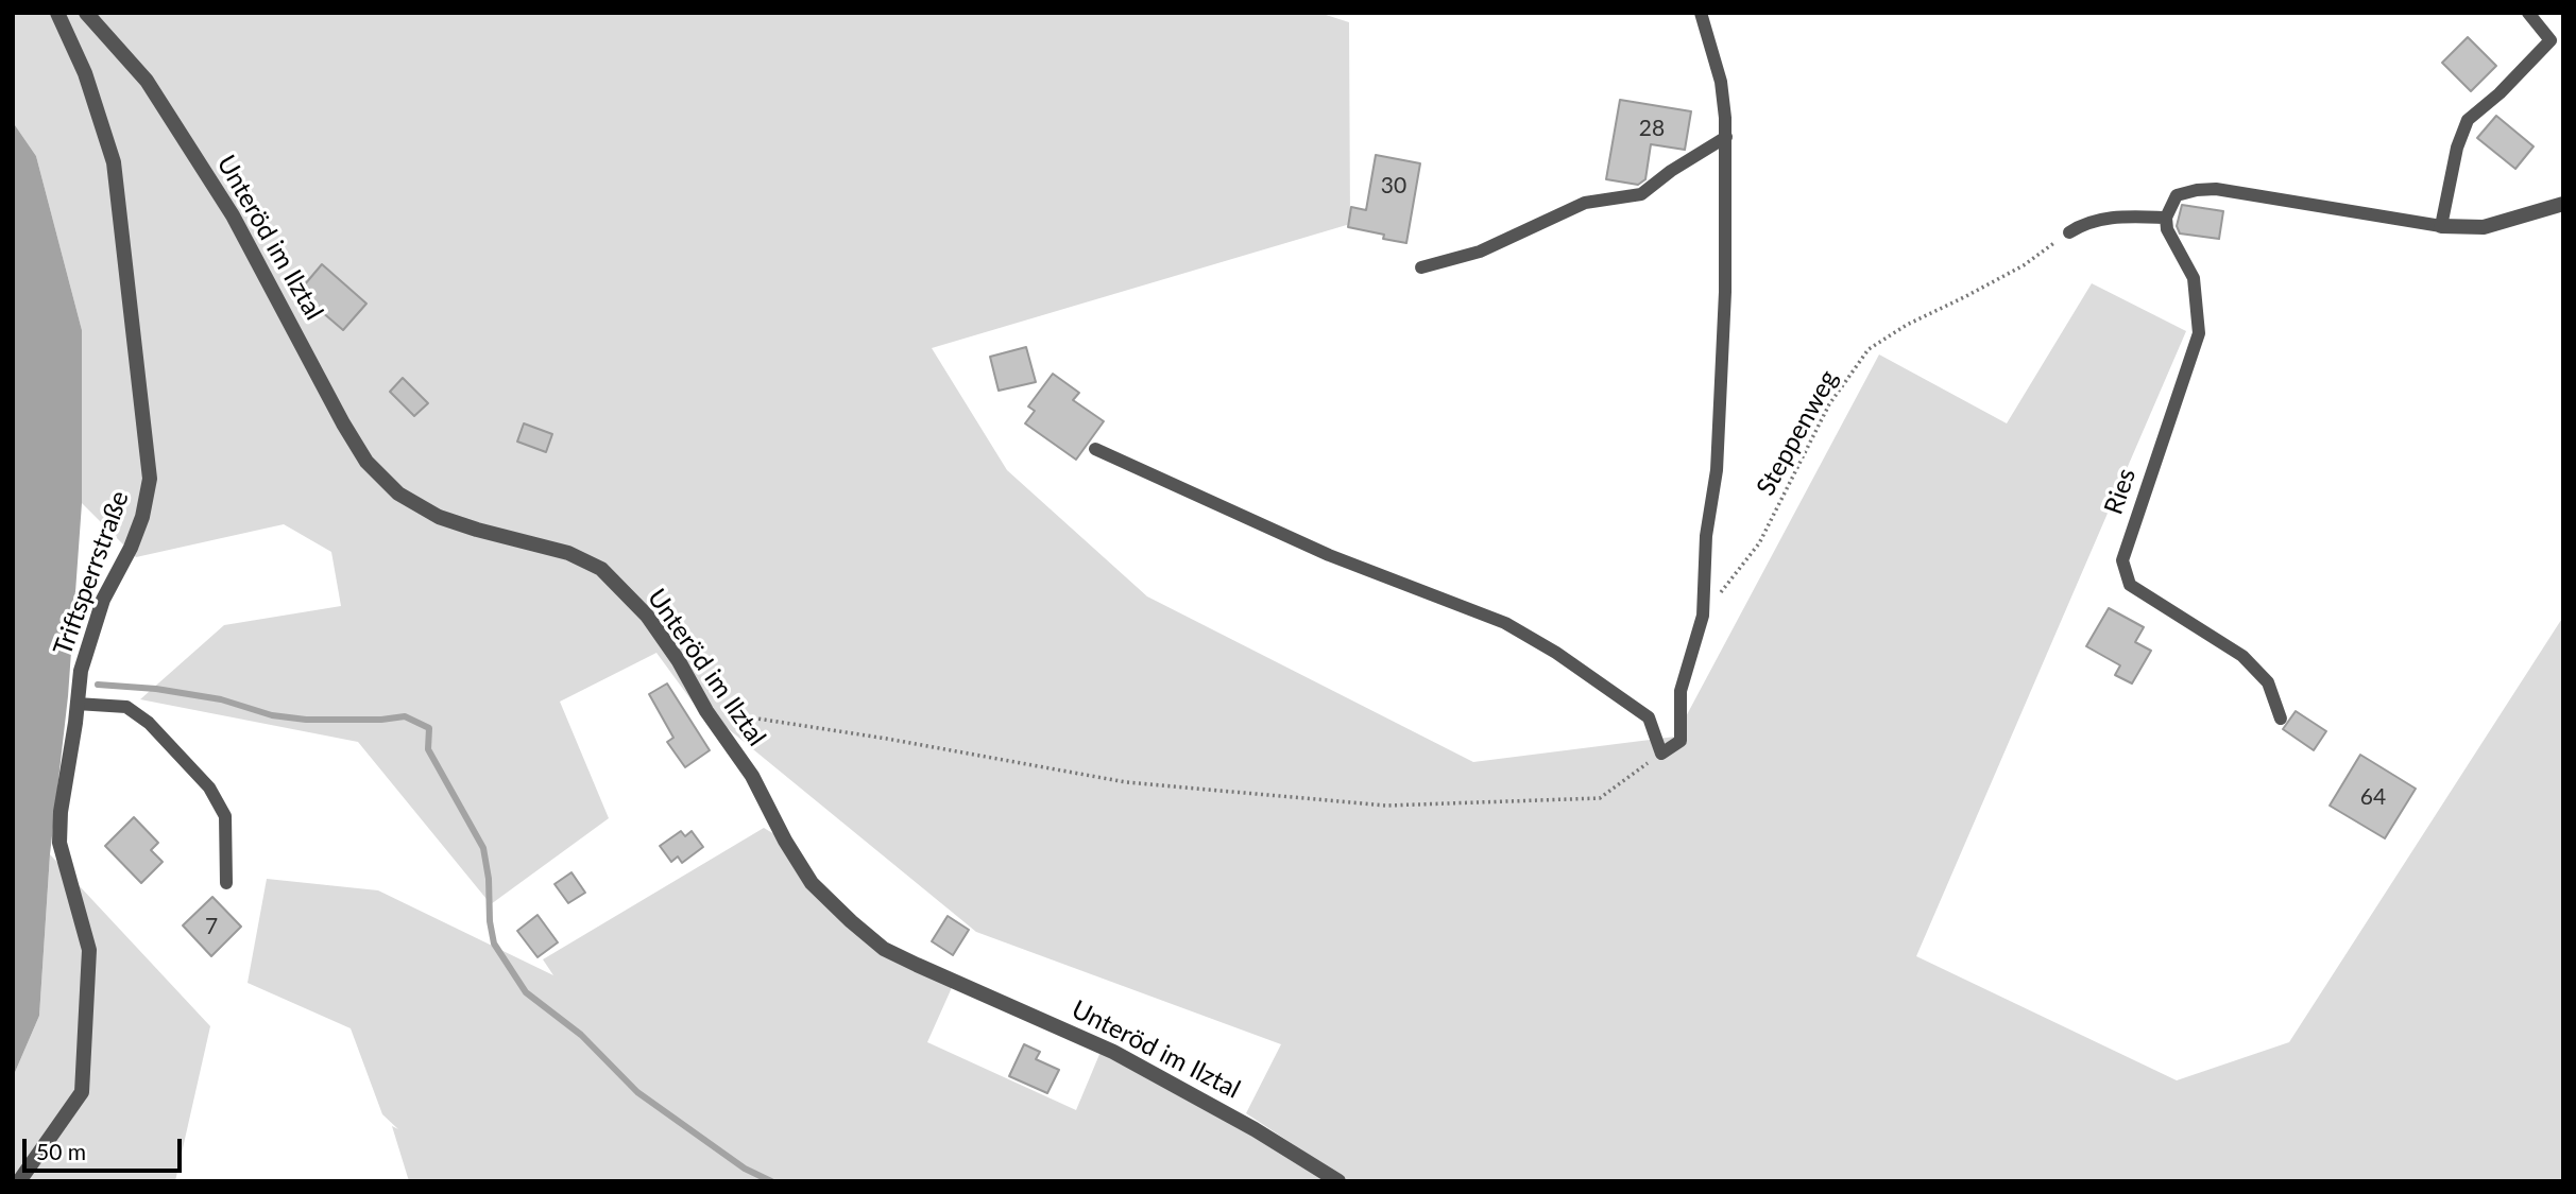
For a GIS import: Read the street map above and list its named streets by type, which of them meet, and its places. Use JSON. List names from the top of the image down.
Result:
{
  "streets": {
    "street": ["Unteröd im Ilztal", "Triftsperrstraße"],
    "lane": ["Ries"],
    "path": ["Steppenweg"]
  },
  "house_numbers": [
    "28",
    "30",
    "64",
    "7"
  ],
  "scale_bar": "50 m"
}
